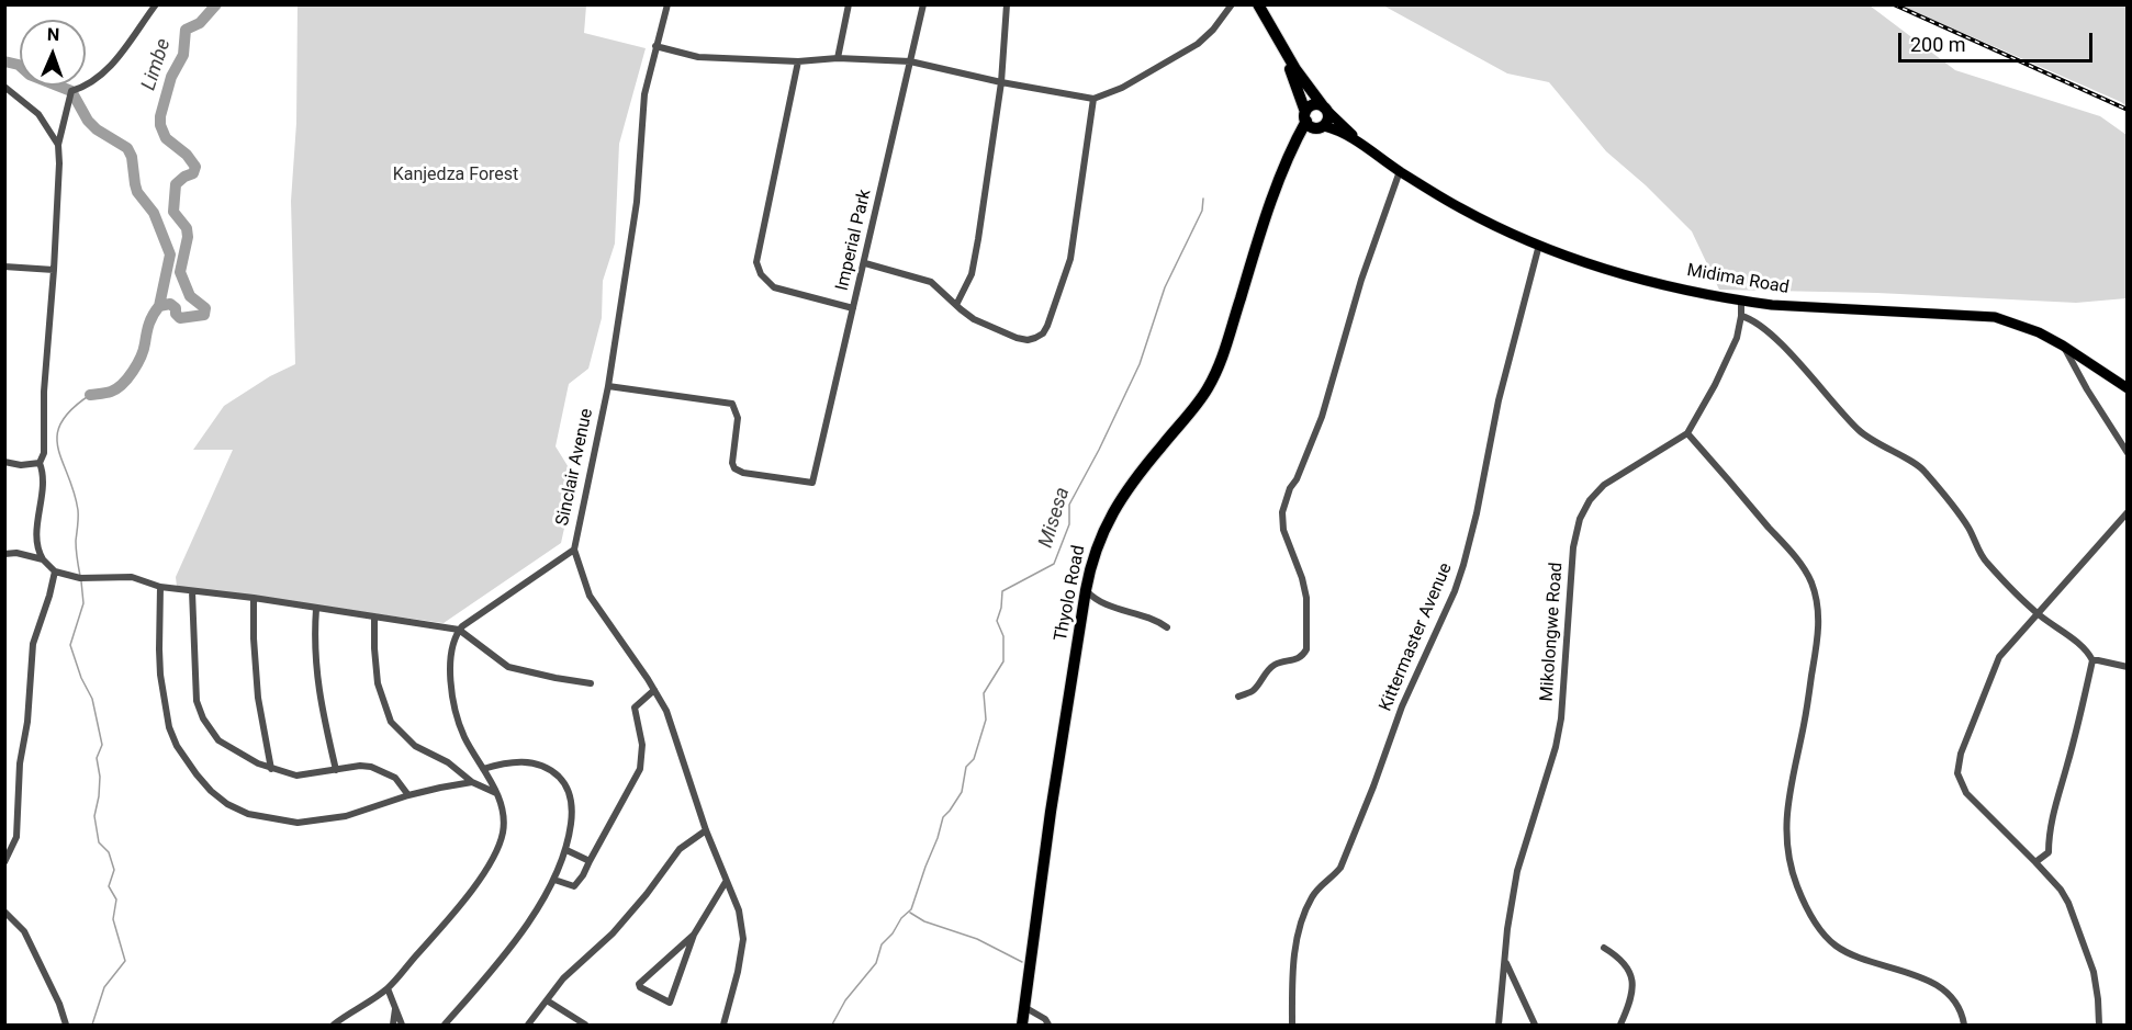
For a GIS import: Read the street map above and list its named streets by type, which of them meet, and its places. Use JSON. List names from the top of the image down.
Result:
{
  "streets": {
    "highway": ["Thyolo Road"],
    "main road": ["Midima Road"],
    "street": [
      "Imperial Park",
      "Sinclair Avenue",
      "Mikolongwe Road",
      "Kittermaster Avenue"
    ]
  },
  "crossings": [
    ["Imperial Park", "Sinclair Avenue"],
    ["Midima Road", "Thyolo Road"],
    ["Midima Road", "Mikolongwe Road"],
    ["Midima Road", "Kittermaster Avenue"]
  ],
  "water": ["Limbe", "Misesa"],
  "parks": ["Kanjedza Forest"],
  "scale_bar": "200 m",
  "north": "top"
}
